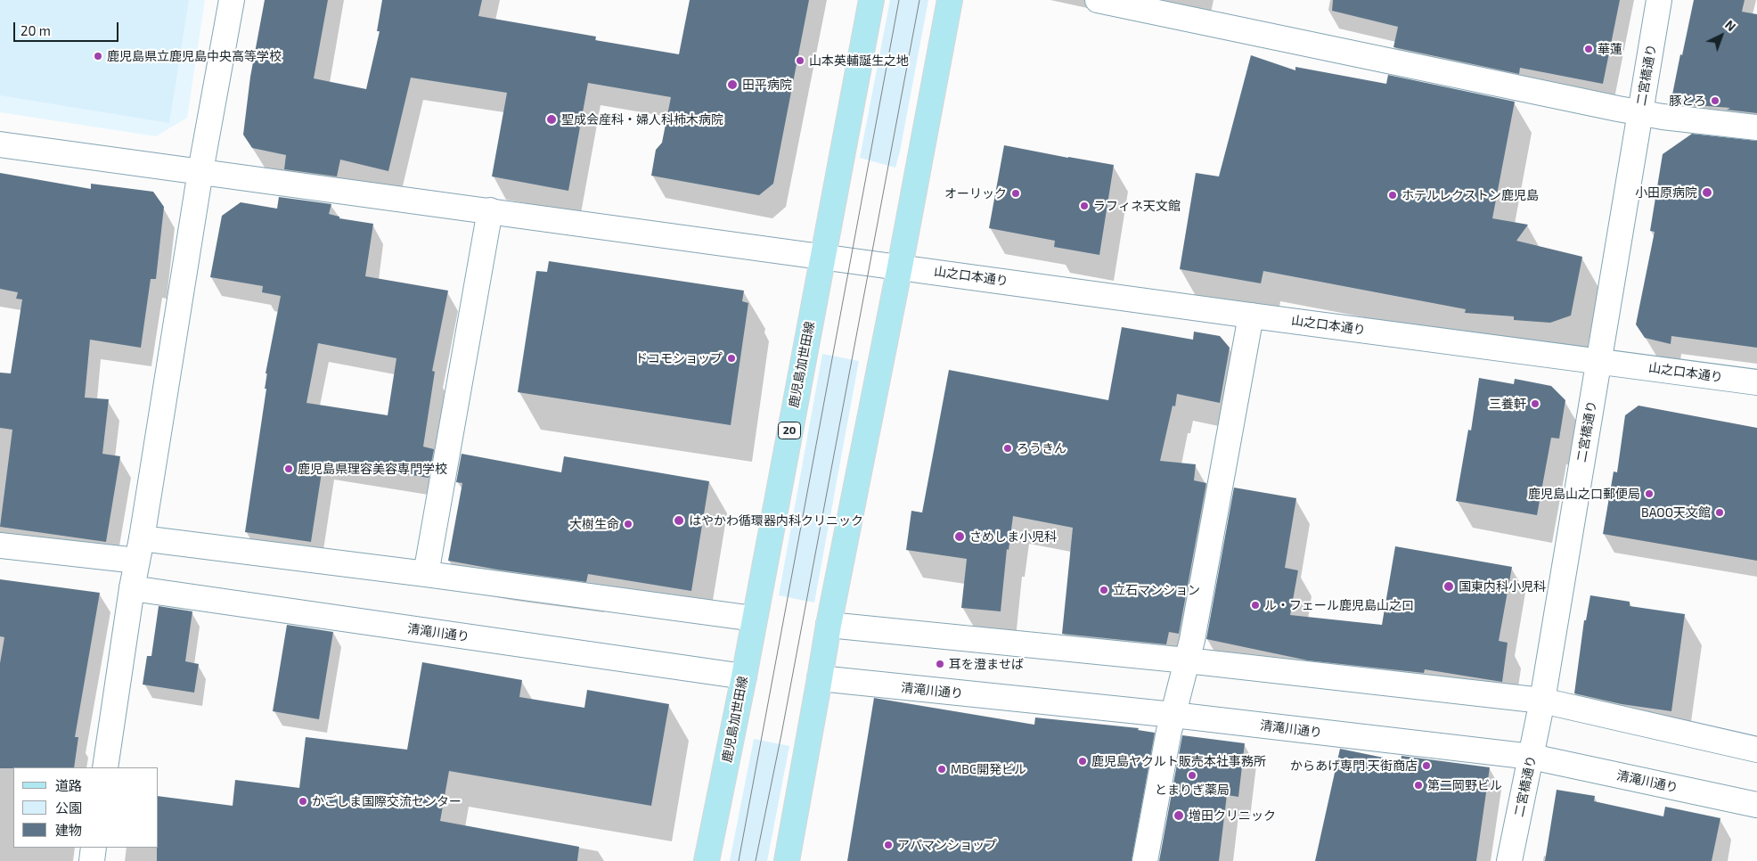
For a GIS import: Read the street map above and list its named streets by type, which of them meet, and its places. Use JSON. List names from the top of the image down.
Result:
{
  "streets": {
    "main road": ["鹿児島加世田線", "20"],
    "street": ["二宮橋通り", "山之口本通り", "清滝川通り"]
  },
  "crossings": [
    ["二宮橋通り", "山之口本通り"],
    ["二宮橋通り", "清滝川通り"],
    ["山之口本通り", "鹿児島加世田線"],
    ["鹿児島加世田線", "清滝川通り"]
  ],
  "places": [
    "華蓮",
    "鹿児島県立鹿児島中央高等学校",
    "山本英輔誕生之地",
    "田平病院",
    "豚とろ",
    "聖成会産科・婦人科柿木病院",
    "小田原病院",
    "オーリック",
    "ホテルレクストン鹿児島",
    "ラフィネ天文館",
    "ドコモショップ",
    "三養軒",
    "ろうきん",
    "鹿児島県理容美容専門学校",
    "鹿児島山之口郵便局",
    "BAOO天文館",
    "はやかわ循環器内科クリニック",
    "大樹生命",
    "さめしま小児科",
    "国東内科小児科",
    "立石マンション",
    "ル・フェール鹿児島山之口",
    "耳を澄ませば",
    "鹿児島ヤクルト販売本社事務所",
    "からあげ専門 天街商店",
    "MBC開発ビル",
    "とまりぎ薬局",
    "第二岡野ビル",
    "かごしま国際交流センター",
    "増田クリニック",
    "アパマンショップ"
  ],
  "legend": ["道路", "公園", "建物"],
  "scale_bar": "20 m",
  "north": "top right"
}
